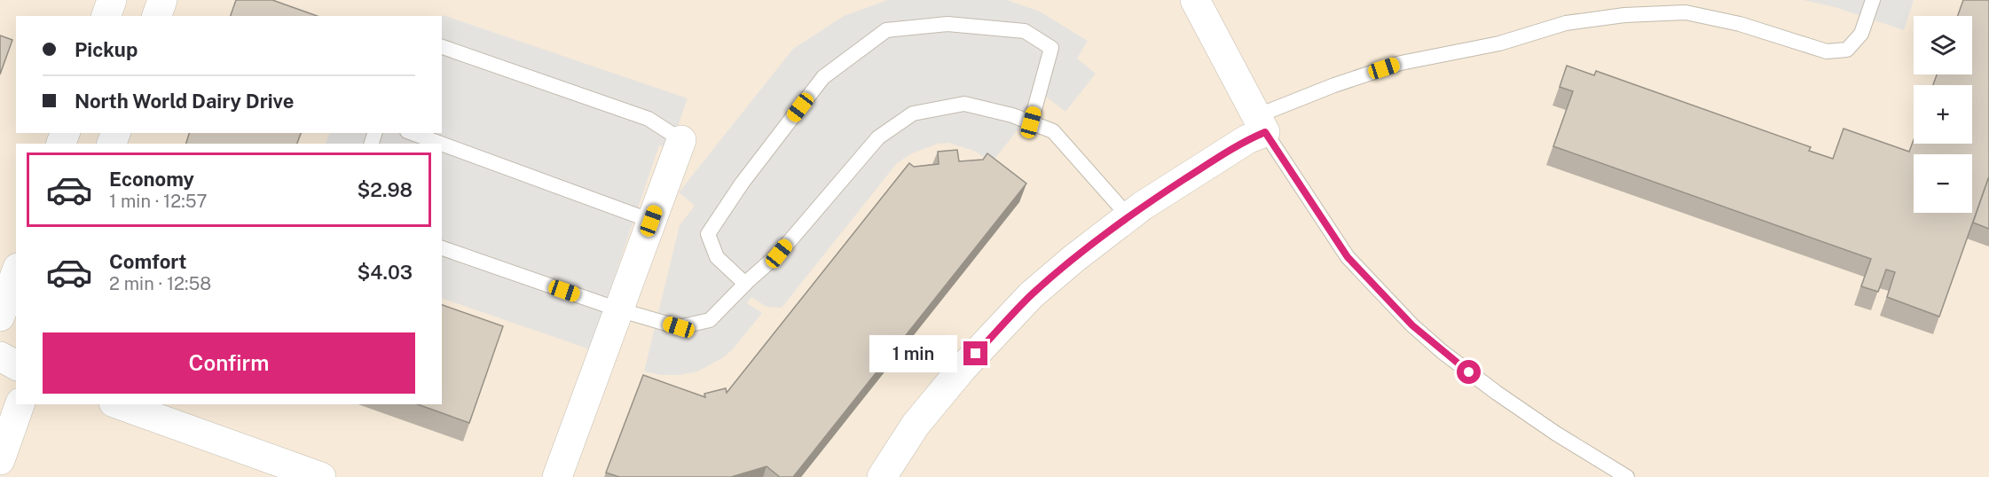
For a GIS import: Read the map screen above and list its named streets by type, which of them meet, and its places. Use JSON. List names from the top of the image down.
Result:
{
  "page": {
    "map_buttons": ["+", "−"],
    "banner": ["Pickup", "North World Dairy Drive"],
    "list": [
      {
        "name": "Economy",
        "note": "1 min · 12:57",
        "value": "$2.98"
      },
      {
        "name": "Comfort",
        "note": "2 min · 12:58",
        "value": "$4.03"
      }
    ],
    "buttons": "Confirm",
    "bubble": "1 min"
  }
}
